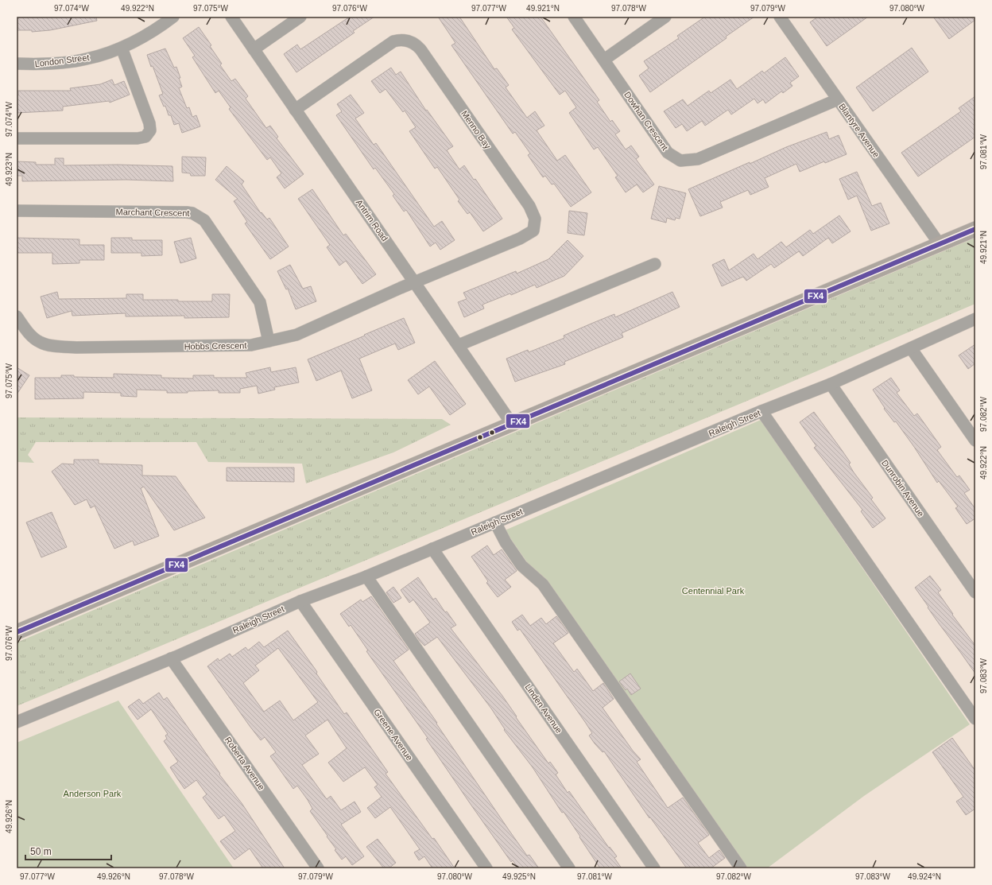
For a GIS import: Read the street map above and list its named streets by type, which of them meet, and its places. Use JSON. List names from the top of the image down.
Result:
{
  "streets": {
    "street": [
      "London Street",
      "Dowhan Crescent",
      "Menno Bay",
      "Blantyre Avenue",
      "Marchant Crescent",
      "Antrim Road",
      "Hobbs Crescent",
      "Raleigh Street",
      "Dunrobin Avenue",
      "Linden Avenue",
      "Greene Avenue",
      "Roberta Avenue"
    ]
  },
  "crossings": [
    ["Dowhan Crescent", "Blantyre Avenue"],
    ["Menno Bay", "Antrim Road"],
    ["Menno Bay", "Hobbs Crescent"],
    ["Marchant Crescent", "Hobbs Crescent"],
    ["Antrim Road", "Hobbs Crescent"],
    ["Raleigh Street", "Dunrobin Avenue"],
    ["Raleigh Street", "Linden Avenue"],
    ["Raleigh Street", "Greene Avenue"],
    ["Raleigh Street", "Roberta Avenue"]
  ],
  "parks": ["Centennial Park", "Anderson Park"],
  "lines": ["transit line FX4"],
  "scale_bar": "50 m",
  "coordinates": [
    "97.074°W",
    "49.922°N",
    "97.075°W",
    "97.076°W",
    "97.077°W",
    "49.921°N",
    "97.078°W",
    "97.079°W",
    "97.080°W",
    "97.081°W",
    "49.923°N",
    "97.082°W",
    "97.083°W",
    "49.926°N",
    "49.925°N",
    "49.924°N"
  ]
}
